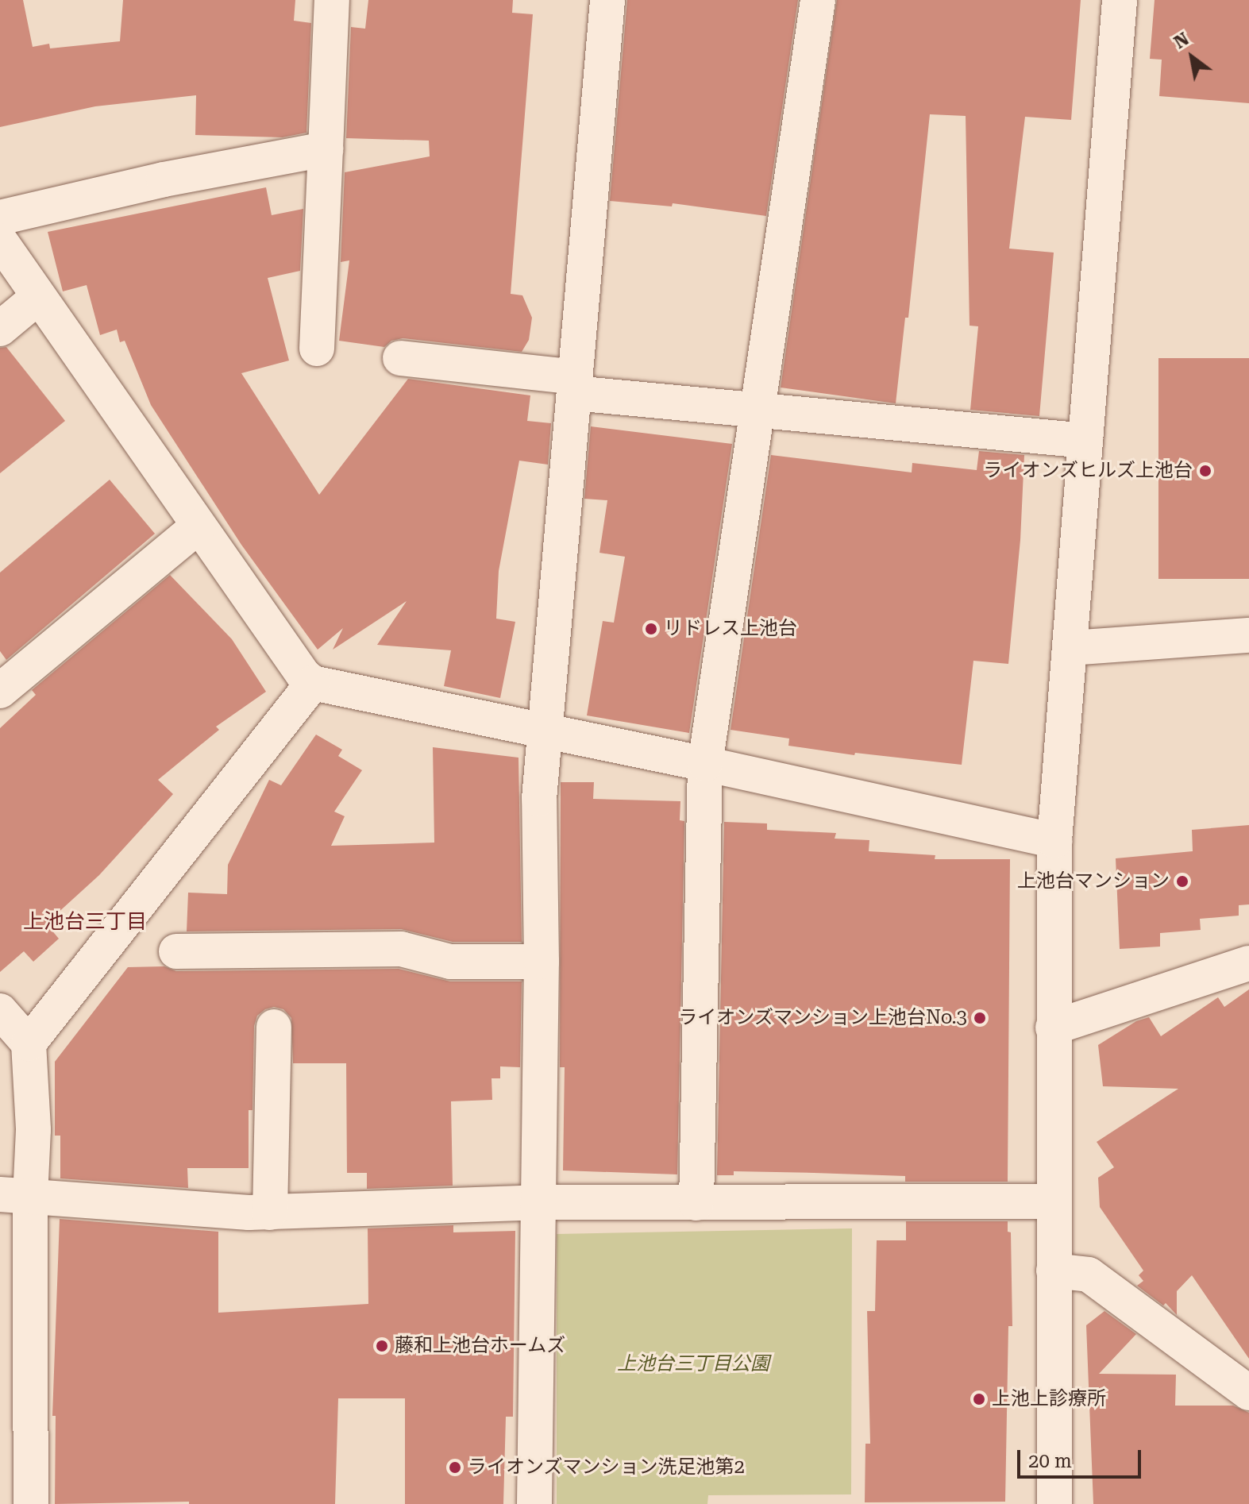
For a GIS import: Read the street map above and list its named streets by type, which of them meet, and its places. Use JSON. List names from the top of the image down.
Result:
{
  "districts": ["上池台三丁目"],
  "parks": ["上池台三丁目公園"],
  "places": [
    "ライオンズヒルズ上池台",
    "リドレス上池台",
    "上池台マンション",
    "ライオンズマンション上池台No.3",
    "藤和上池台ホームズ",
    "上池上診療所",
    "ライオンズマンション洗足池第2"
  ],
  "scale_bar": "20 m",
  "north": "top left"
}
